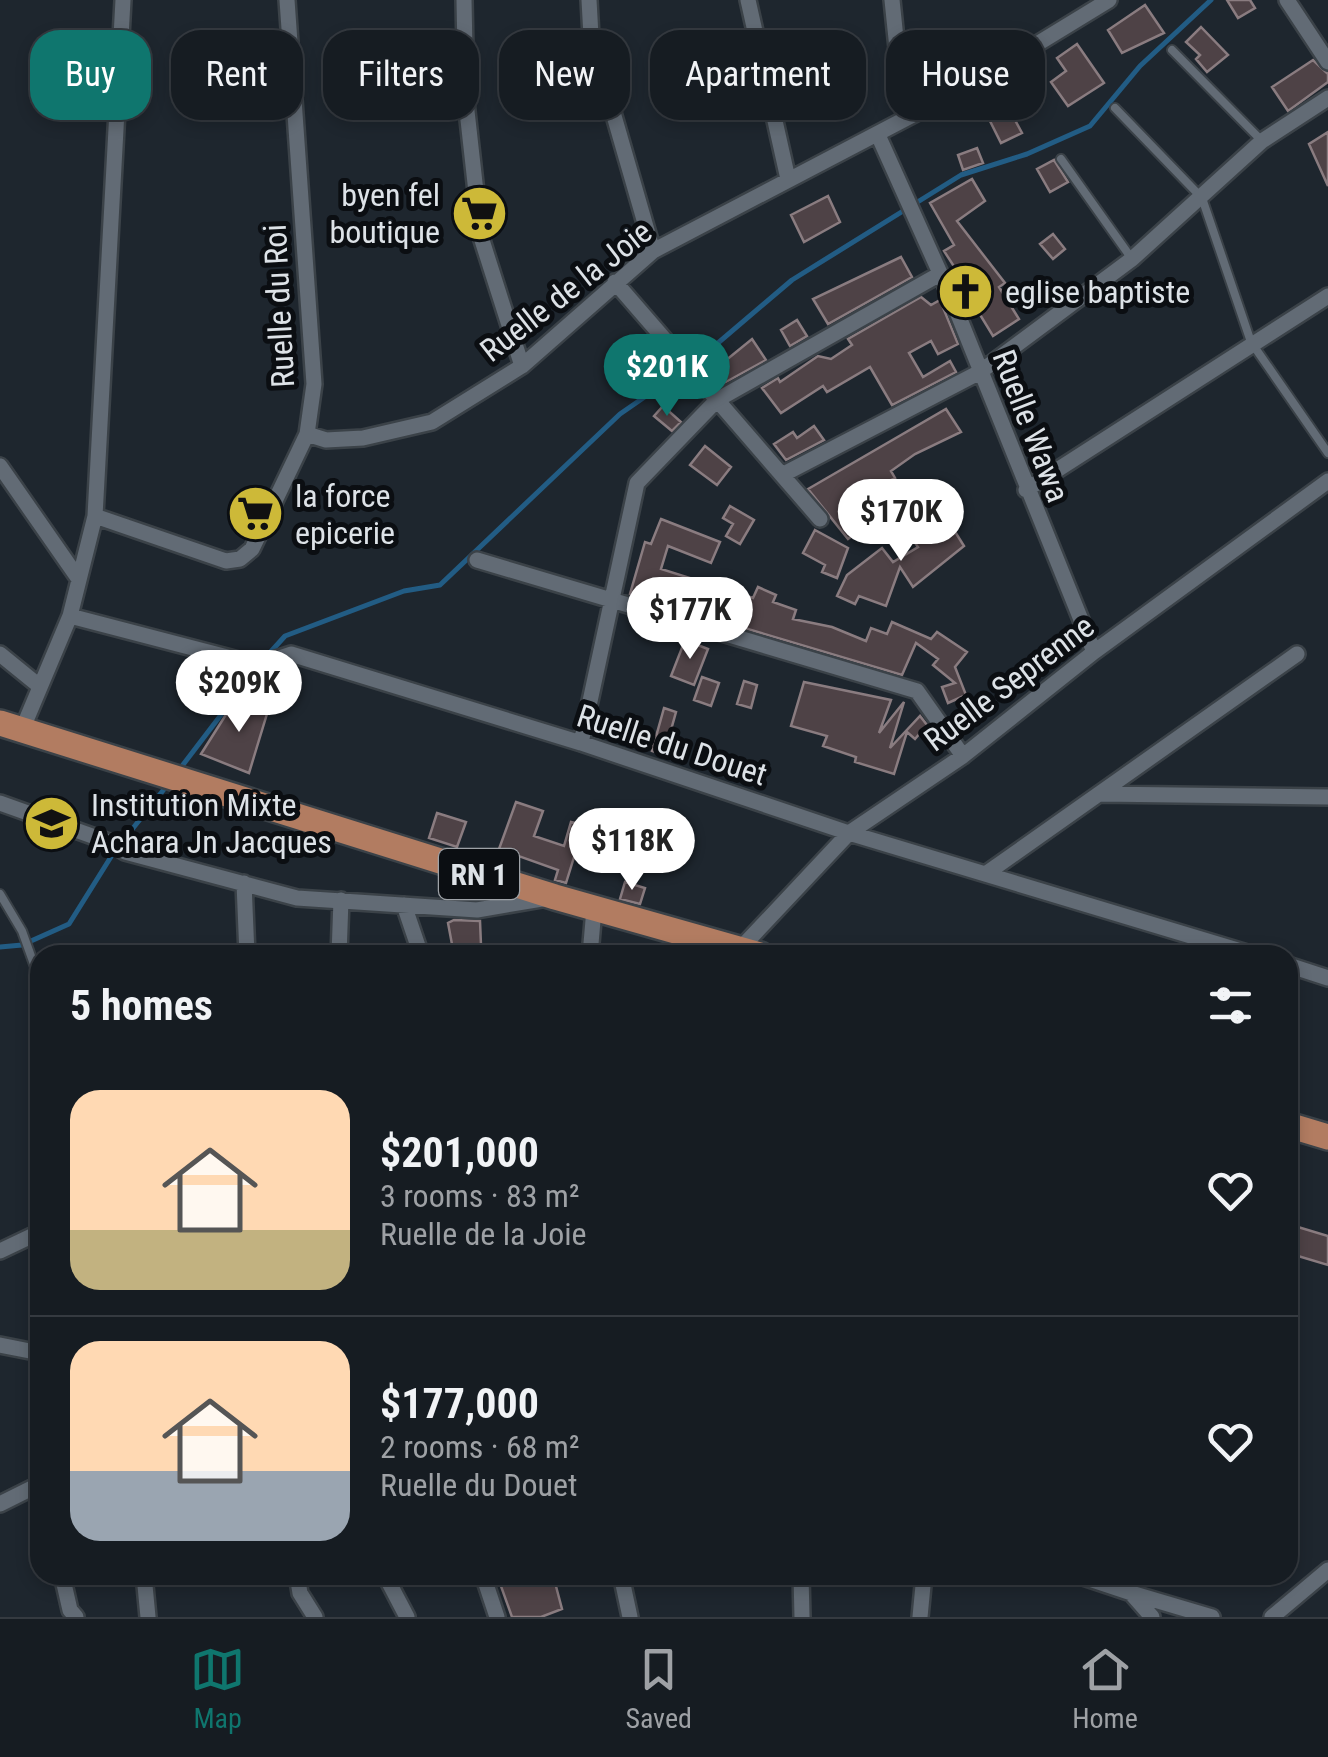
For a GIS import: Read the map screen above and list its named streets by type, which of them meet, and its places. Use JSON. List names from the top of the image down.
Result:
{
  "streets": {
    "main road": ["RN 1"],
    "street": [
      "Ruelle de la Joie",
      "Ruelle du Roi",
      "Ruelle Wawa",
      "Ruelle Seprenne",
      "Ruelle du Douet"
    ]
  },
  "crossings": [
    ["Ruelle de la Joie", "Ruelle du Roi"],
    ["Ruelle de la Joie", "Ruelle Wawa"],
    ["Ruelle Wawa", "Ruelle Seprenne"],
    ["Ruelle Seprenne", "Ruelle du Douet"]
  ],
  "places": {
    "supermarket": ["byen fel boutique", "la force epicerie"],
    "church": ["eglise baptiste"],
    "school or university": ["Institution Mixte Achara Jn Jacques"]
  },
  "page": {
    "chip": [
      "Buy",
      "Rent",
      "Filters",
      "New",
      "Apartment",
      "House"
    ],
    "price": [
      "$201K",
      "$170K",
      "$177K",
      "$209K",
      "$118K"
    ],
    "heading": "5 homes",
    "list": [
      {
        "name": "$201,000",
        "note": "3 rooms · 83 m² · Ruelle de la Joie"
      },
      {
        "name": "$177,000",
        "note": "2 rooms · 68 m² · Ruelle du Douet"
      }
    ],
    "tabs": ["Map", "Saved", "Home"]
  }
}
